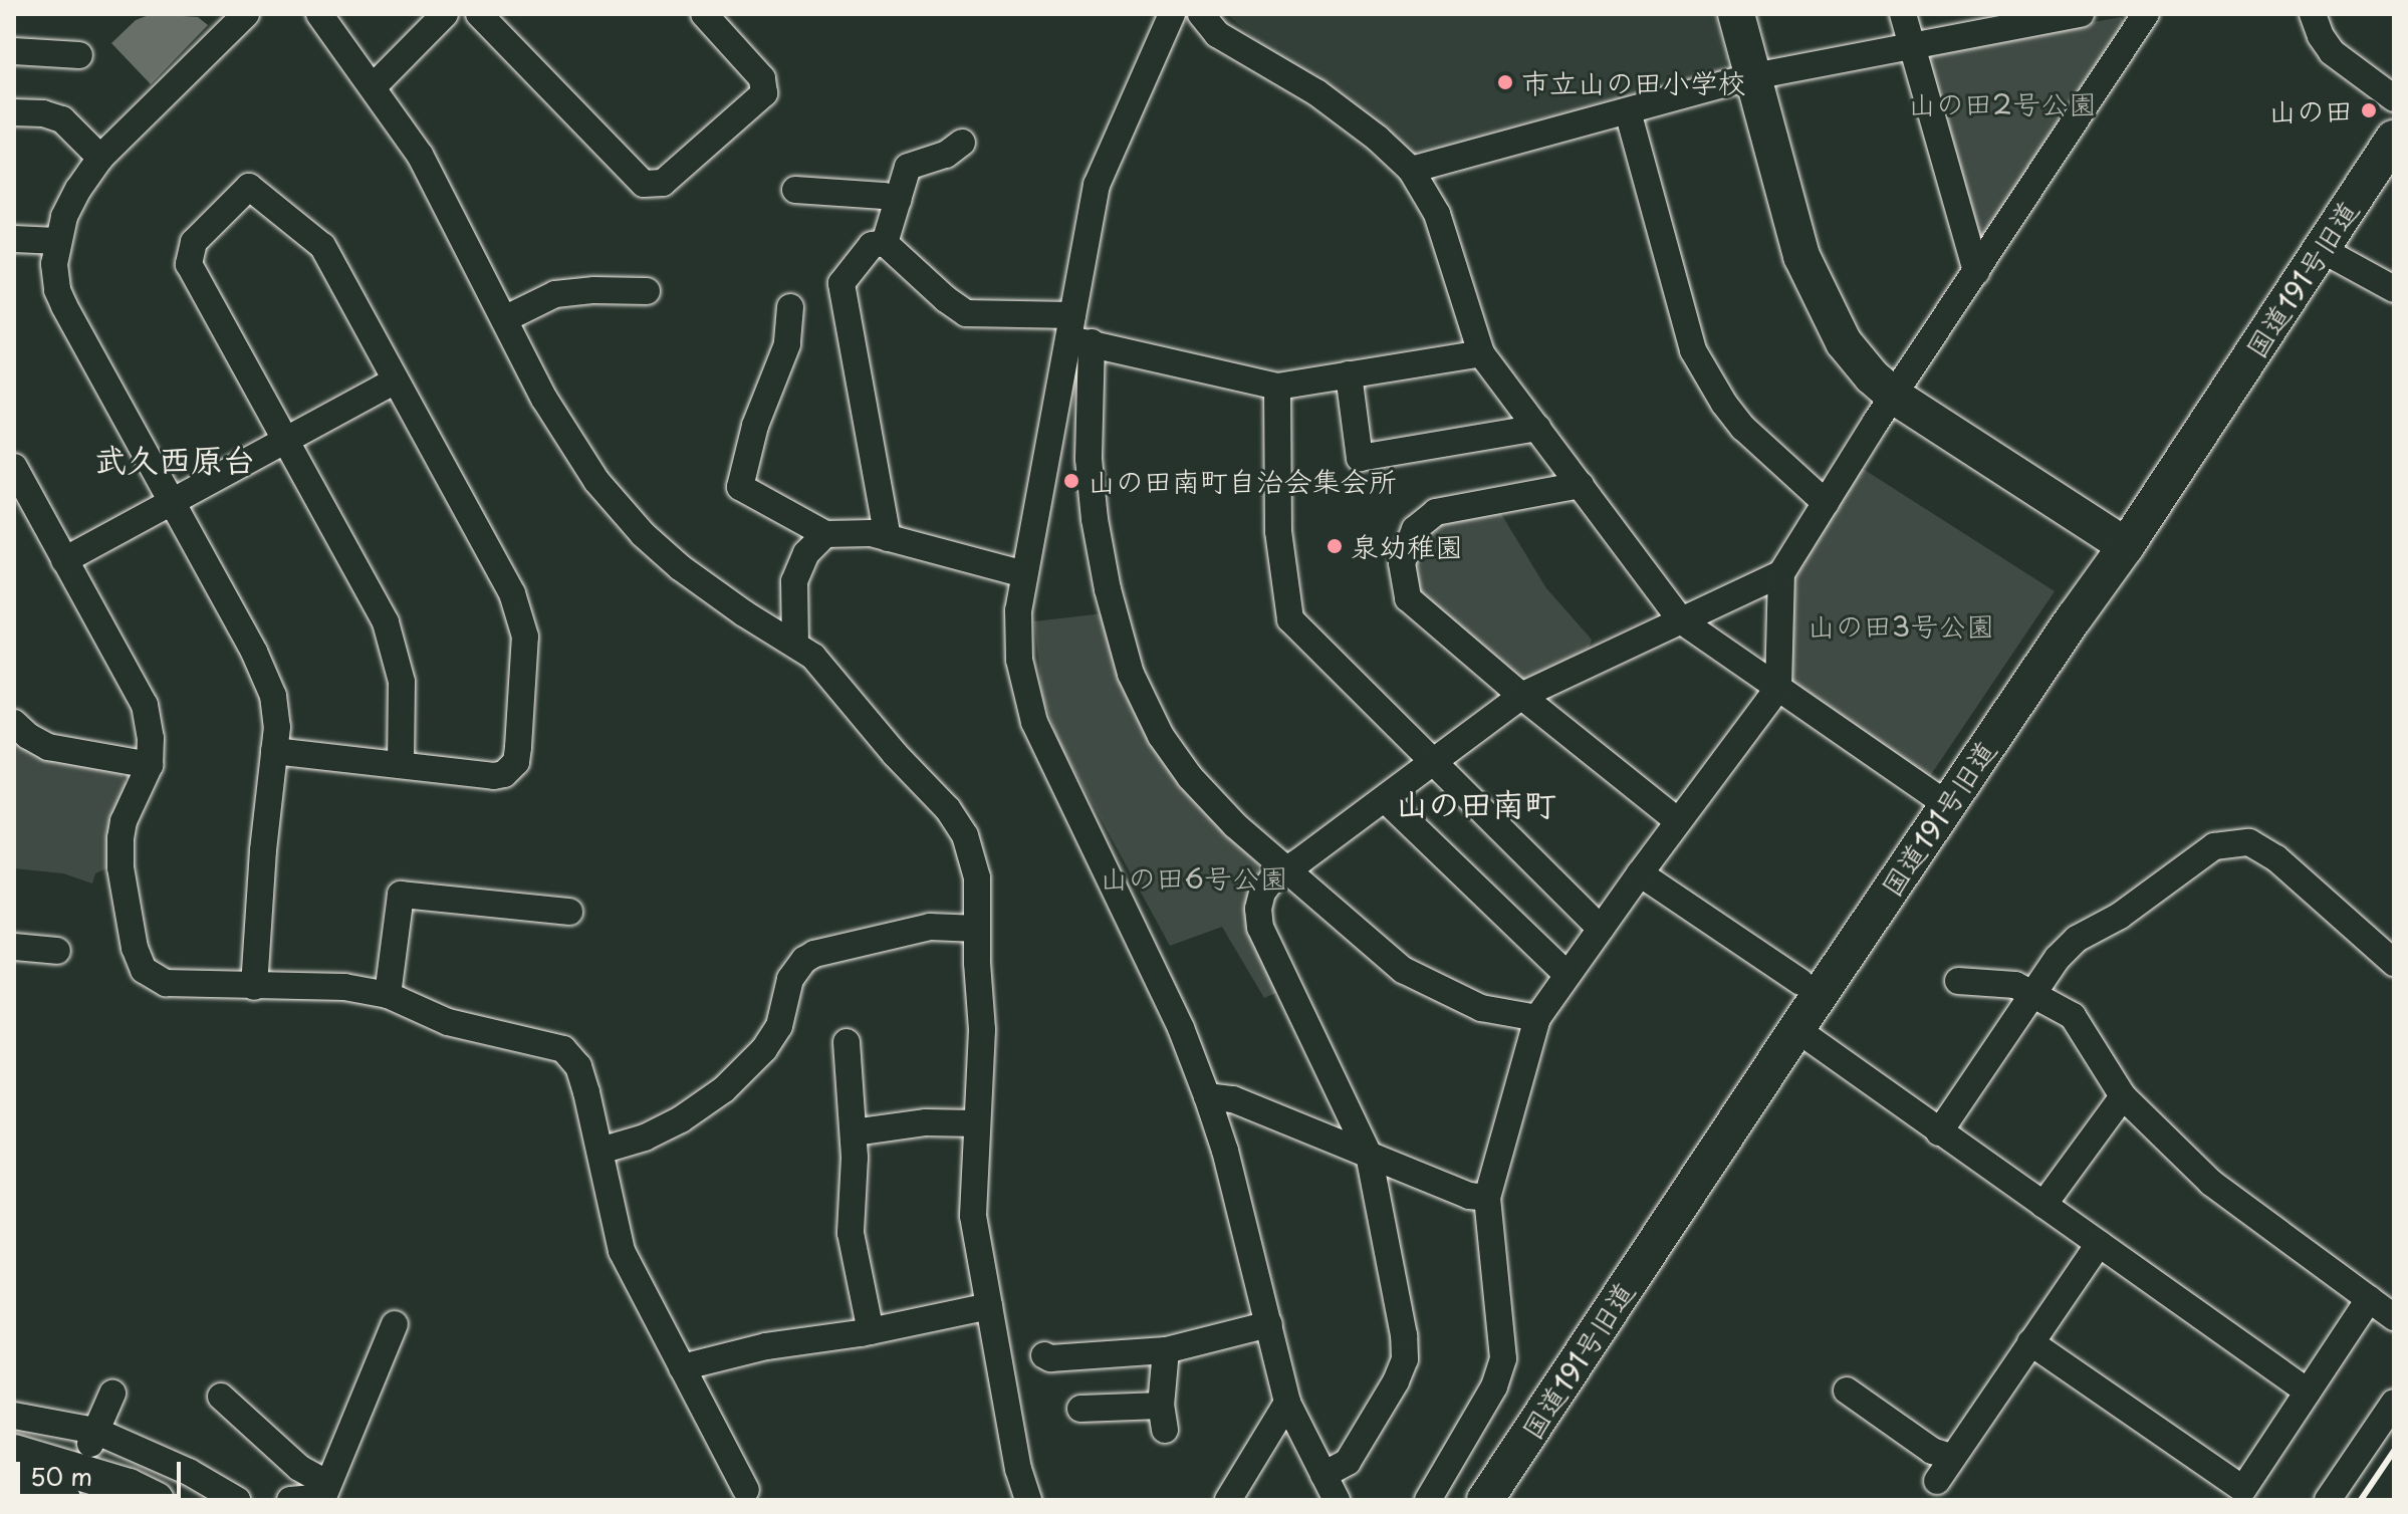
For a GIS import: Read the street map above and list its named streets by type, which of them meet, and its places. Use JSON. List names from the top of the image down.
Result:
{
  "streets": {
    "street": ["国道191号旧道"]
  },
  "districts": ["武久西原台", "山の田南町"],
  "parks": ["山の田2号公園", "山の田3号公園", "山の田6号公園"],
  "places": [
    "市立山の田小学校",
    "山の田",
    "山の田南町自治会集会所",
    "泉幼稚園"
  ],
  "scale_bar": "50 m"
}
